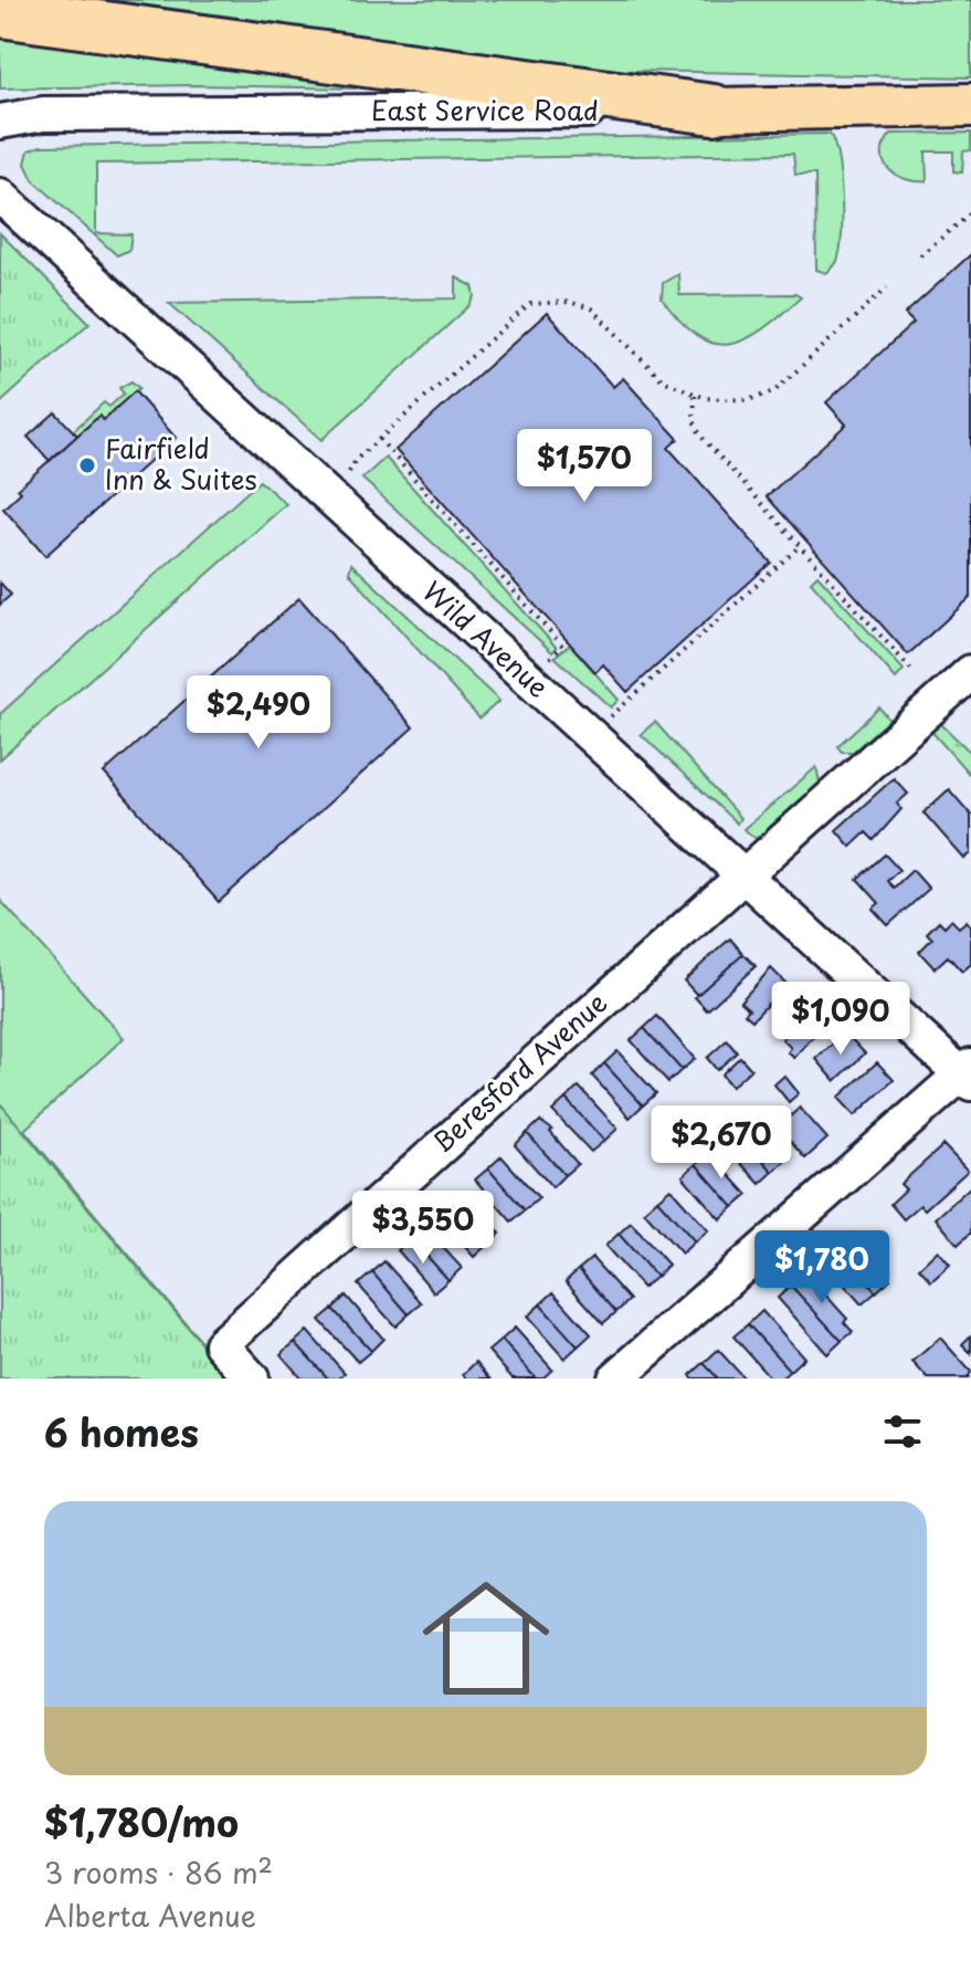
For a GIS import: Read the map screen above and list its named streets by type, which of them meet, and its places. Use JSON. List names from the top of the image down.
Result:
{
  "streets": {
    "main road": ["East Service Road"],
    "street": ["Wild Avenue", "Beresford Avenue"]
  },
  "crossings": [
    ["Wild Avenue", "Beresford Avenue"]
  ],
  "places": ["Fairfield Inn & Suites"],
  "page": {
    "price": [
      "$1,570",
      "$2,490",
      "$1,090",
      "$2,670",
      "$3,550",
      "$1,780"
    ],
    "heading": "6 homes",
    "list": [
      {
        "name": "$1,780/mo",
        "note": "3 rooms · 86 m² · Alberta Avenue"
      }
    ]
  }
}
